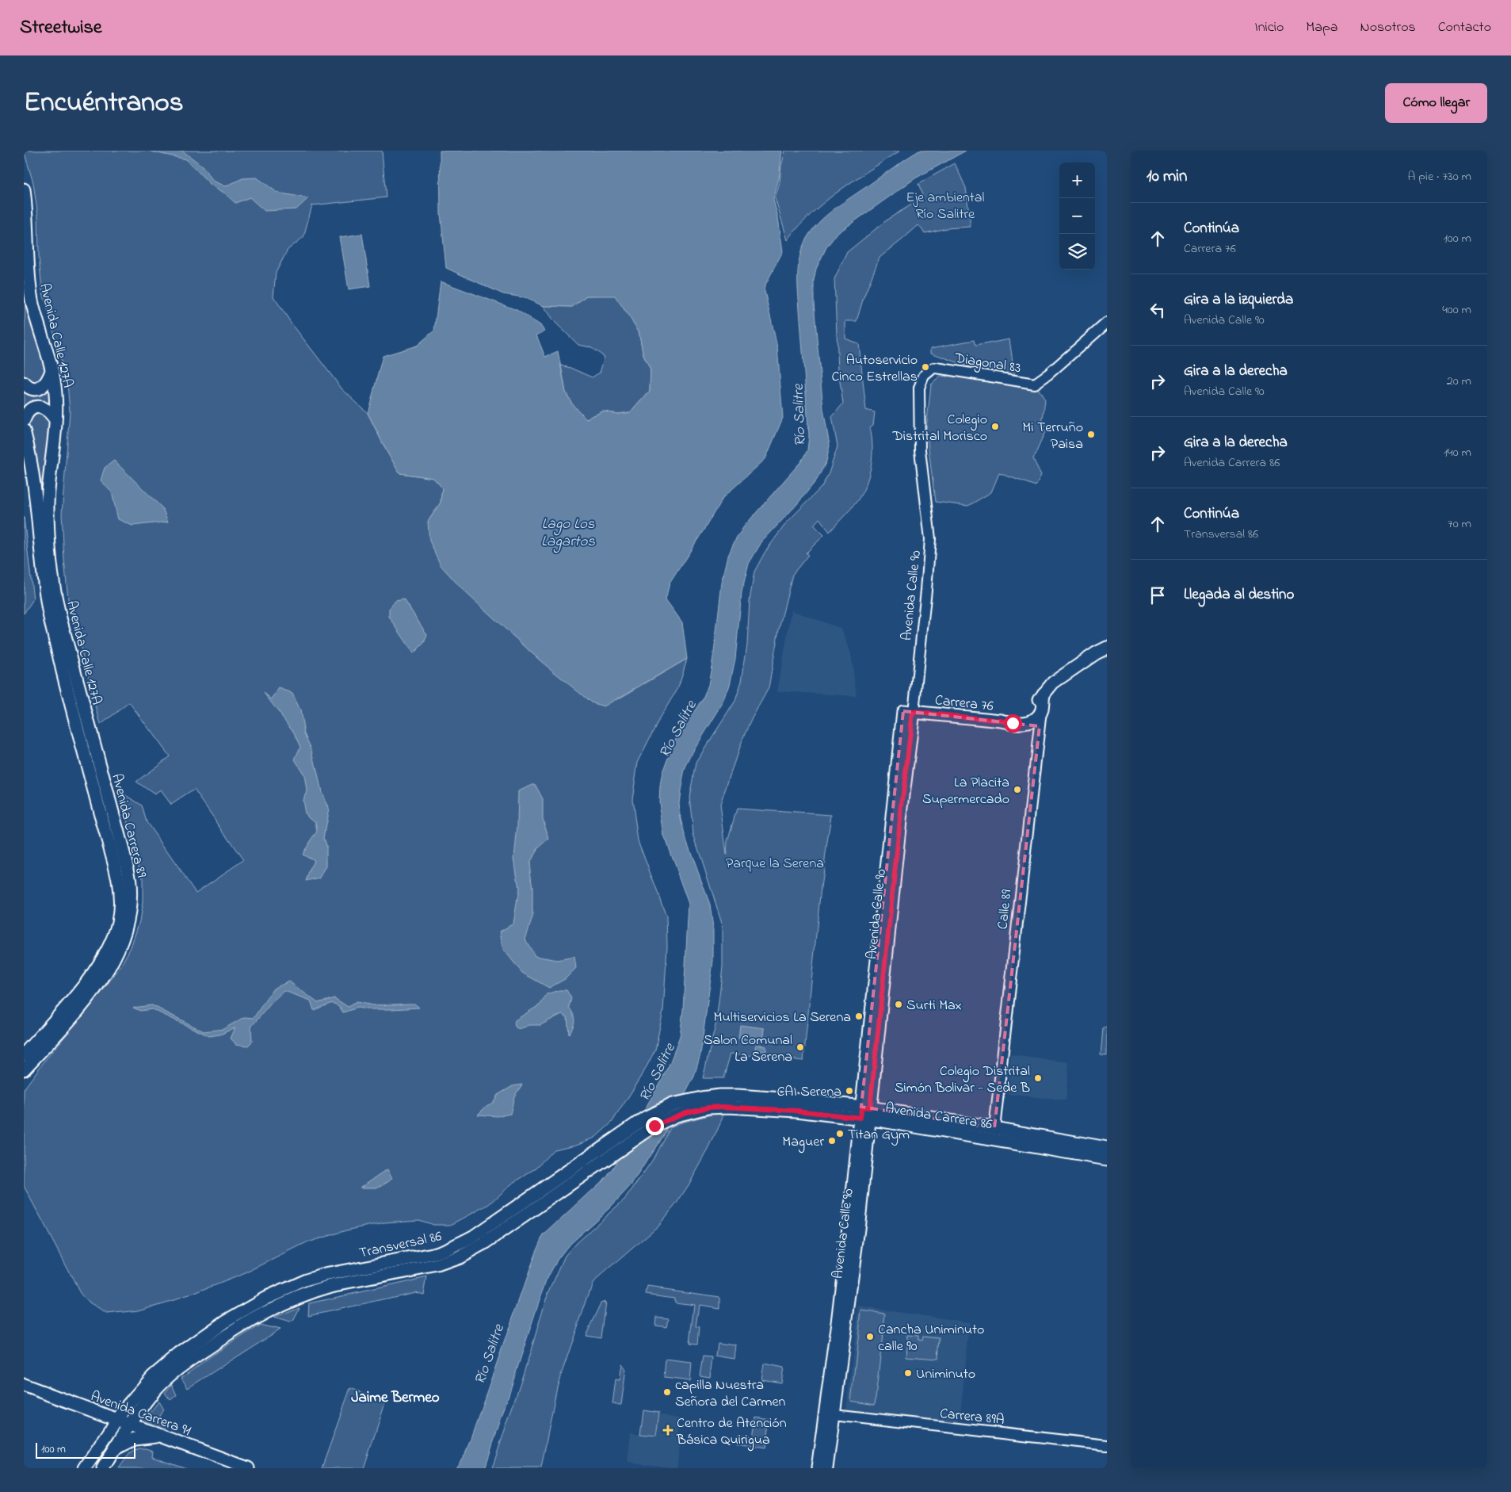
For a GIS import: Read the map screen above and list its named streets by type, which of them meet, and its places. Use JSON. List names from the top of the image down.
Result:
{
  "streets": {
    "main road": [
      "Avenida Calle 127A",
      "Avenida Calle 90",
      "Carrera 76",
      "Avenida Carrera 89",
      "Calle 89",
      "Avenida Carrera 86",
      "Transversal 86",
      "Avenida Carrera 91"
    ],
    "street": ["Diagonal 83", "Carrera 89A"]
  },
  "crossings": [
    ["Avenida Calle 127A", "Avenida Carrera 89"],
    ["Diagonal 83", "Avenida Calle 90"],
    ["Avenida Calle 90", "Carrera 76"],
    ["Avenida Calle 90", "Avenida Carrera 86"],
    ["Avenida Calle 90", "Carrera 89A"],
    ["Carrera 76", "Calle 89"],
    ["Calle 89", "Avenida Carrera 86"],
    ["Avenida Carrera 86", "Transversal 86"],
    ["Transversal 86", "Avenida Carrera 91"]
  ],
  "districts": ["Jaime Bermeo"],
  "water": ["Río Salitre", "Lago Los Lagartos"],
  "parks": ["Eje ambiental Río Salitre", "Parque la Serena"],
  "places": {
    "other": [
      "Autoservicio Cinco Estrellas",
      "Colegio Distrital Morisco",
      "Mi Terruño Paisa",
      "La Placita Supermercado",
      "Surti Max",
      "Multiservicios La Serena",
      "Salon Comunal La Serena",
      "Colegio Distrital Simón Bolivar - Sede B",
      "CAI Serena",
      "Titan Gym",
      "Maguer",
      "Cancha Uniminuto calle 90",
      "Uniminuto",
      "capilla Nuestra Señora del Carmen"
    ],
    "health": ["Centro de Atención Básica Quirigua"]
  },
  "scale_bar": "100 m",
  "page": {
    "header": "Streetwise",
    "nav": [
      "Inicio",
      "Mapa",
      "Nosotros",
      "Contacto"
    ],
    "title": "Encuéntranos",
    "buttons": "Cómo llegar",
    "heading": ["10 min", "A pie · 730 m"],
    "map_buttons": ["+", "−"],
    "list": [
      ["Continúa", "Carrera 76", "100 m"],
      ["Gira a la izquierda", "Avenida Calle 90", "400 m"],
      ["Gira a la derecha", "Avenida Calle 90", "20 m"],
      ["Gira a la derecha", "Avenida Carrera 86", "140 m"],
      ["Continúa", "Transversal 86", "70 m"],
      "Llegada al destino"
    ],
    "scale": "100 m"
  }
}
